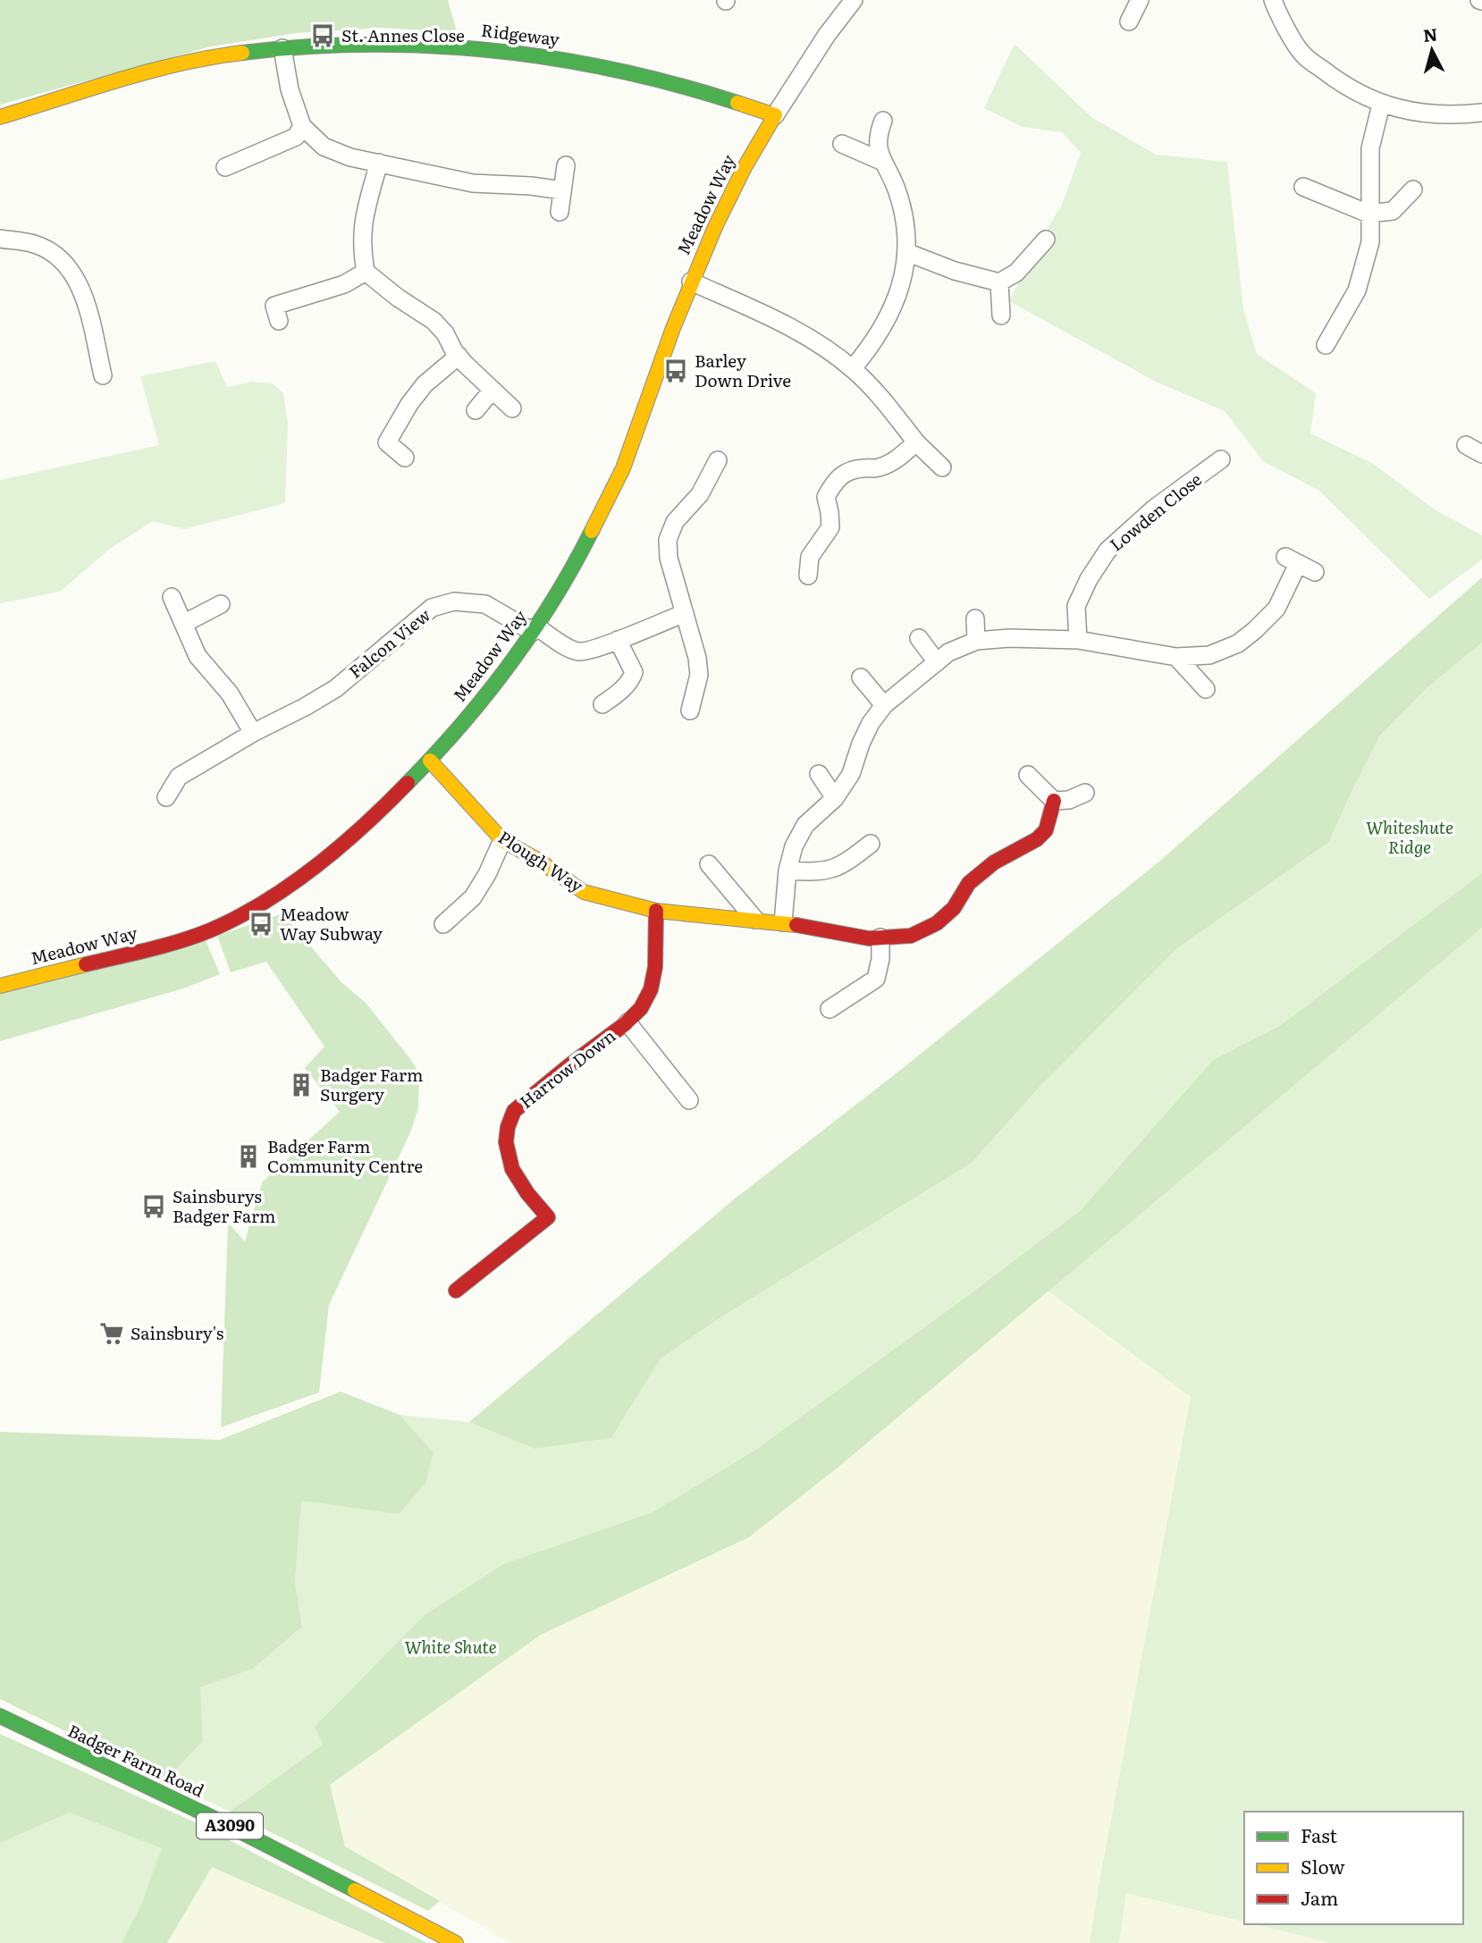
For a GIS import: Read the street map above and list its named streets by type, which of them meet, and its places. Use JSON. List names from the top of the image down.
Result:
{
  "streets": {
    "street": [
      "Ridgeway",
      "Meadow Way",
      "Lowden Close",
      "Falcon View",
      "Plough Way",
      "Harrow Down",
      "Badger Farm Road",
      "A3090"
    ]
  },
  "crossings": [
    ["Ridgeway", "Meadow Way"],
    ["Meadow Way", "Falcon View"],
    ["Meadow Way", "Plough Way"],
    ["Plough Way", "Harrow Down"]
  ],
  "parks": ["Whiteshute Ridge", "White Shute"],
  "places": {
    "bus stop": [
      "St. Annes Close",
      "Barley Down Drive",
      "Meadow Way Subway",
      "Sainsburys Badger Farm"
    ],
    "building": ["Badger Farm Surgery", "Badger Farm Community Centre"],
    "supermarket": ["Sainsbury's"]
  },
  "legend": ["Fast", "Slow", "Jam"],
  "north": "top"
}
